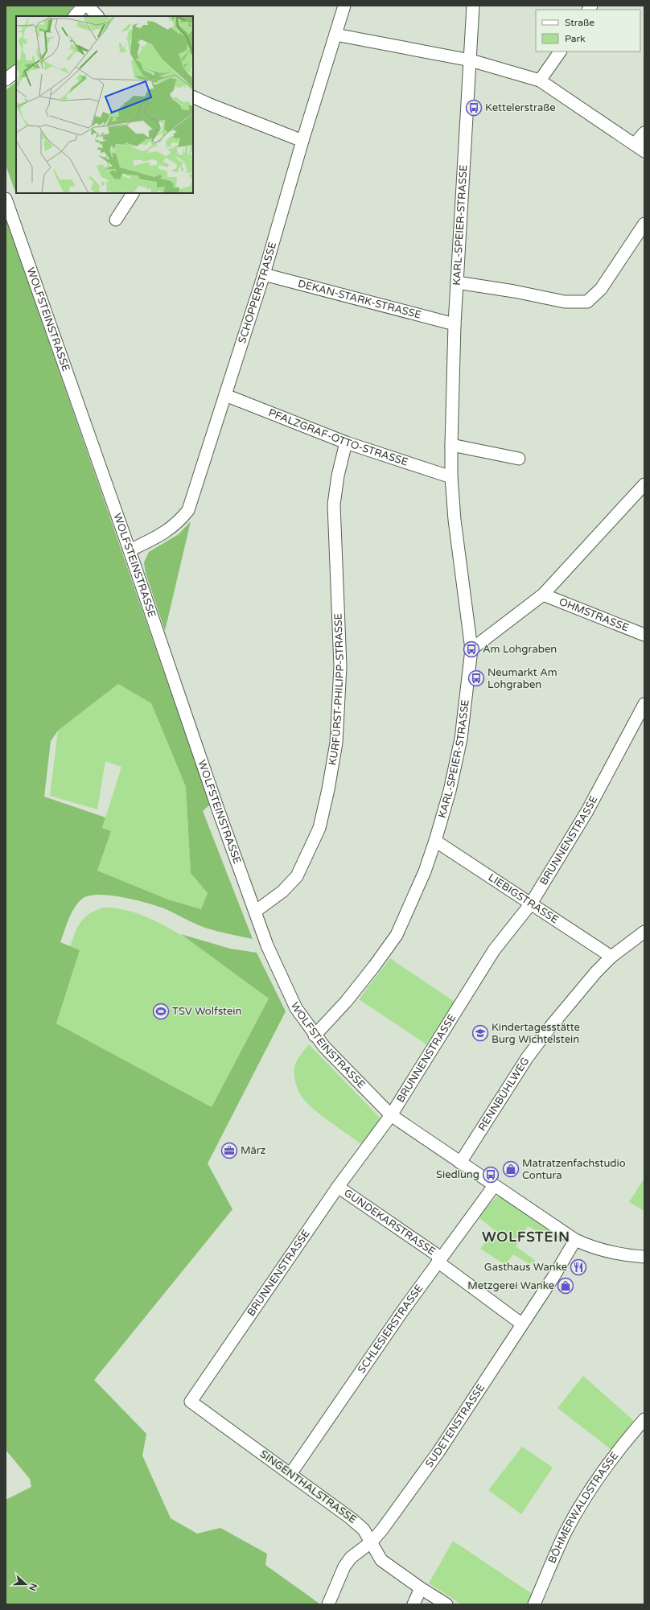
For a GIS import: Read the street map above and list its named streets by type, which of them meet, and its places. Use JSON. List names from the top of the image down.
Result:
{
  "streets": {
    "street": [
      "KARL-SPEIER-STRASSE",
      "SCHOPPERSTRASSE",
      "DEKAN-STARK-STRASSE",
      "WOLFSTEINSTRASSE",
      "PFALZGRAF-OTTO-STRASSE",
      "OHMSTRASSE",
      "KURFÜRST-PHILIPP-STRASSE",
      "BRUNNENSTRASSE",
      "LIEBIGSTRASSE",
      "RENNBÜHLWEG",
      "GUNDEKARSTRASSE",
      "SCHLESIERSTRASSE",
      "SUDETENSTRASSE",
      "SINGENTHALSTRASSE",
      "BÖHMERWALDSTRASSE"
    ]
  },
  "crossings": [
    ["KARL-SPEIER-STRASSE", "DEKAN-STARK-STRASSE"],
    ["KARL-SPEIER-STRASSE", "WOLFSTEINSTRASSE"],
    ["KARL-SPEIER-STRASSE", "PFALZGRAF-OTTO-STRASSE"],
    ["KARL-SPEIER-STRASSE", "LIEBIGSTRASSE"],
    ["SCHOPPERSTRASSE", "DEKAN-STARK-STRASSE"],
    ["SCHOPPERSTRASSE", "WOLFSTEINSTRASSE"],
    ["SCHOPPERSTRASSE", "PFALZGRAF-OTTO-STRASSE"],
    ["WOLFSTEINSTRASSE", "KURFÜRST-PHILIPP-STRASSE"],
    ["WOLFSTEINSTRASSE", "BRUNNENSTRASSE"],
    ["WOLFSTEINSTRASSE", "RENNBÜHLWEG"],
    ["WOLFSTEINSTRASSE", "SCHLESIERSTRASSE"],
    ["WOLFSTEINSTRASSE", "SUDETENSTRASSE"],
    ["PFALZGRAF-OTTO-STRASSE", "KURFÜRST-PHILIPP-STRASSE"],
    ["BRUNNENSTRASSE", "LIEBIGSTRASSE"],
    ["BRUNNENSTRASSE", "GUNDEKARSTRASSE"],
    ["BRUNNENSTRASSE", "SINGENTHALSTRASSE"],
    ["LIEBIGSTRASSE", "RENNBÜHLWEG"],
    ["GUNDEKARSTRASSE", "SCHLESIERSTRASSE"],
    ["GUNDEKARSTRASSE", "SUDETENSTRASSE"],
    ["SCHLESIERSTRASSE", "SINGENTHALSTRASSE"],
    ["SUDETENSTRASSE", "SINGENTHALSTRASSE"]
  ],
  "districts": ["WOLFSTEIN"],
  "places": {
    "bus stop": [
      "Kettelerstraße",
      "Am Lohgraben",
      "Neumarkt Am Lohgraben",
      "Siedlung"
    ],
    "sports": ["TSV Wolfstein"],
    "school or university": ["Kindertagesstätte Burg Wichtelstein"],
    "office": ["März"],
    "shop": ["Matratzenfachstudio Contura", "Metzgerei Wanke"],
    "restaurant": ["Gasthaus Wanke"]
  },
  "legend": ["Straße", "Park"],
  "north": "right"
}
